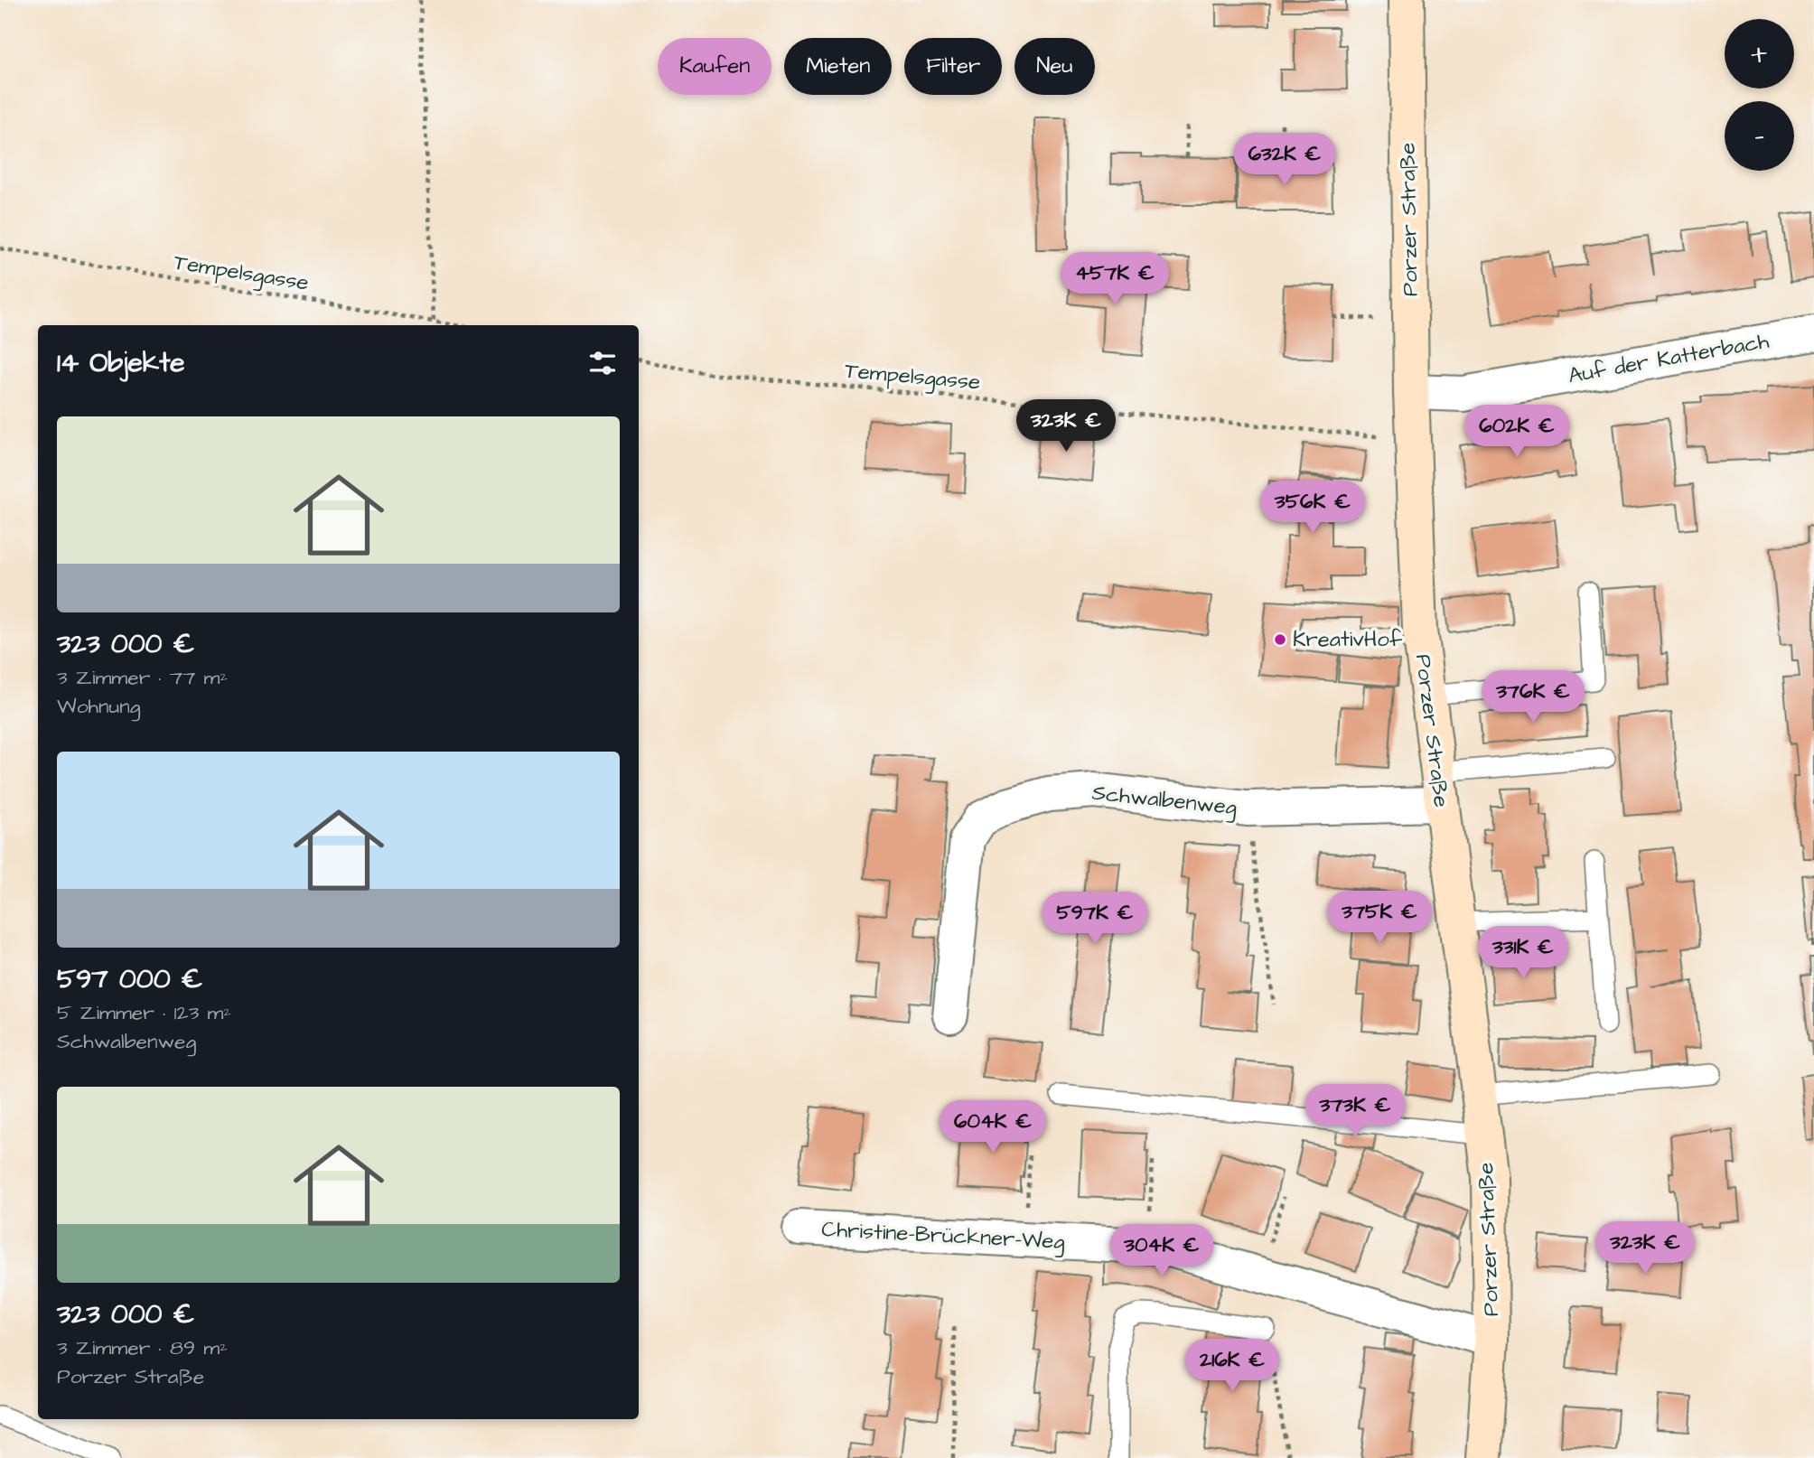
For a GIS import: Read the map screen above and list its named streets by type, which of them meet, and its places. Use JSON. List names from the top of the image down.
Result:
{
  "streets": {
    "main road": ["Porzer Straße"],
    "street": ["Auf der Katterbach", "Schwalbenweg", "Christine-Brückner-Weg"],
    "path": ["Tempelsgasse"]
  },
  "crossings": [
    ["Porzer Straße", "Tempelsgasse"],
    ["Porzer Straße", "Auf der Katterbach"],
    ["Porzer Straße", "Schwalbenweg"],
    ["Porzer Straße", "Christine-Brückner-Weg"]
  ],
  "places": ["KreativHof"],
  "page": {
    "map_buttons": ["+", "−"],
    "chip": [
      "Kaufen",
      "Mieten",
      "Filter",
      "Neu"
    ],
    "price": [
      "632K €",
      "457K €",
      "323K €",
      "602K €",
      "356K €",
      "376K €",
      "375K €",
      "597K €",
      "331K €",
      "373K €",
      "604K €",
      "323K €",
      "304K €",
      "216K €"
    ],
    "heading": "14 Objekte",
    "list": [
      {
        "name": "323 000 €",
        "note": "3 Zimmer · 77 m² · Wohnung"
      },
      {
        "name": "597 000 €",
        "note": "5 Zimmer · 123 m² · Schwalbenweg"
      },
      {
        "name": "323 000 €",
        "note": "3 Zimmer · 89 m² · Porzer Straße"
      }
    ]
  }
}
